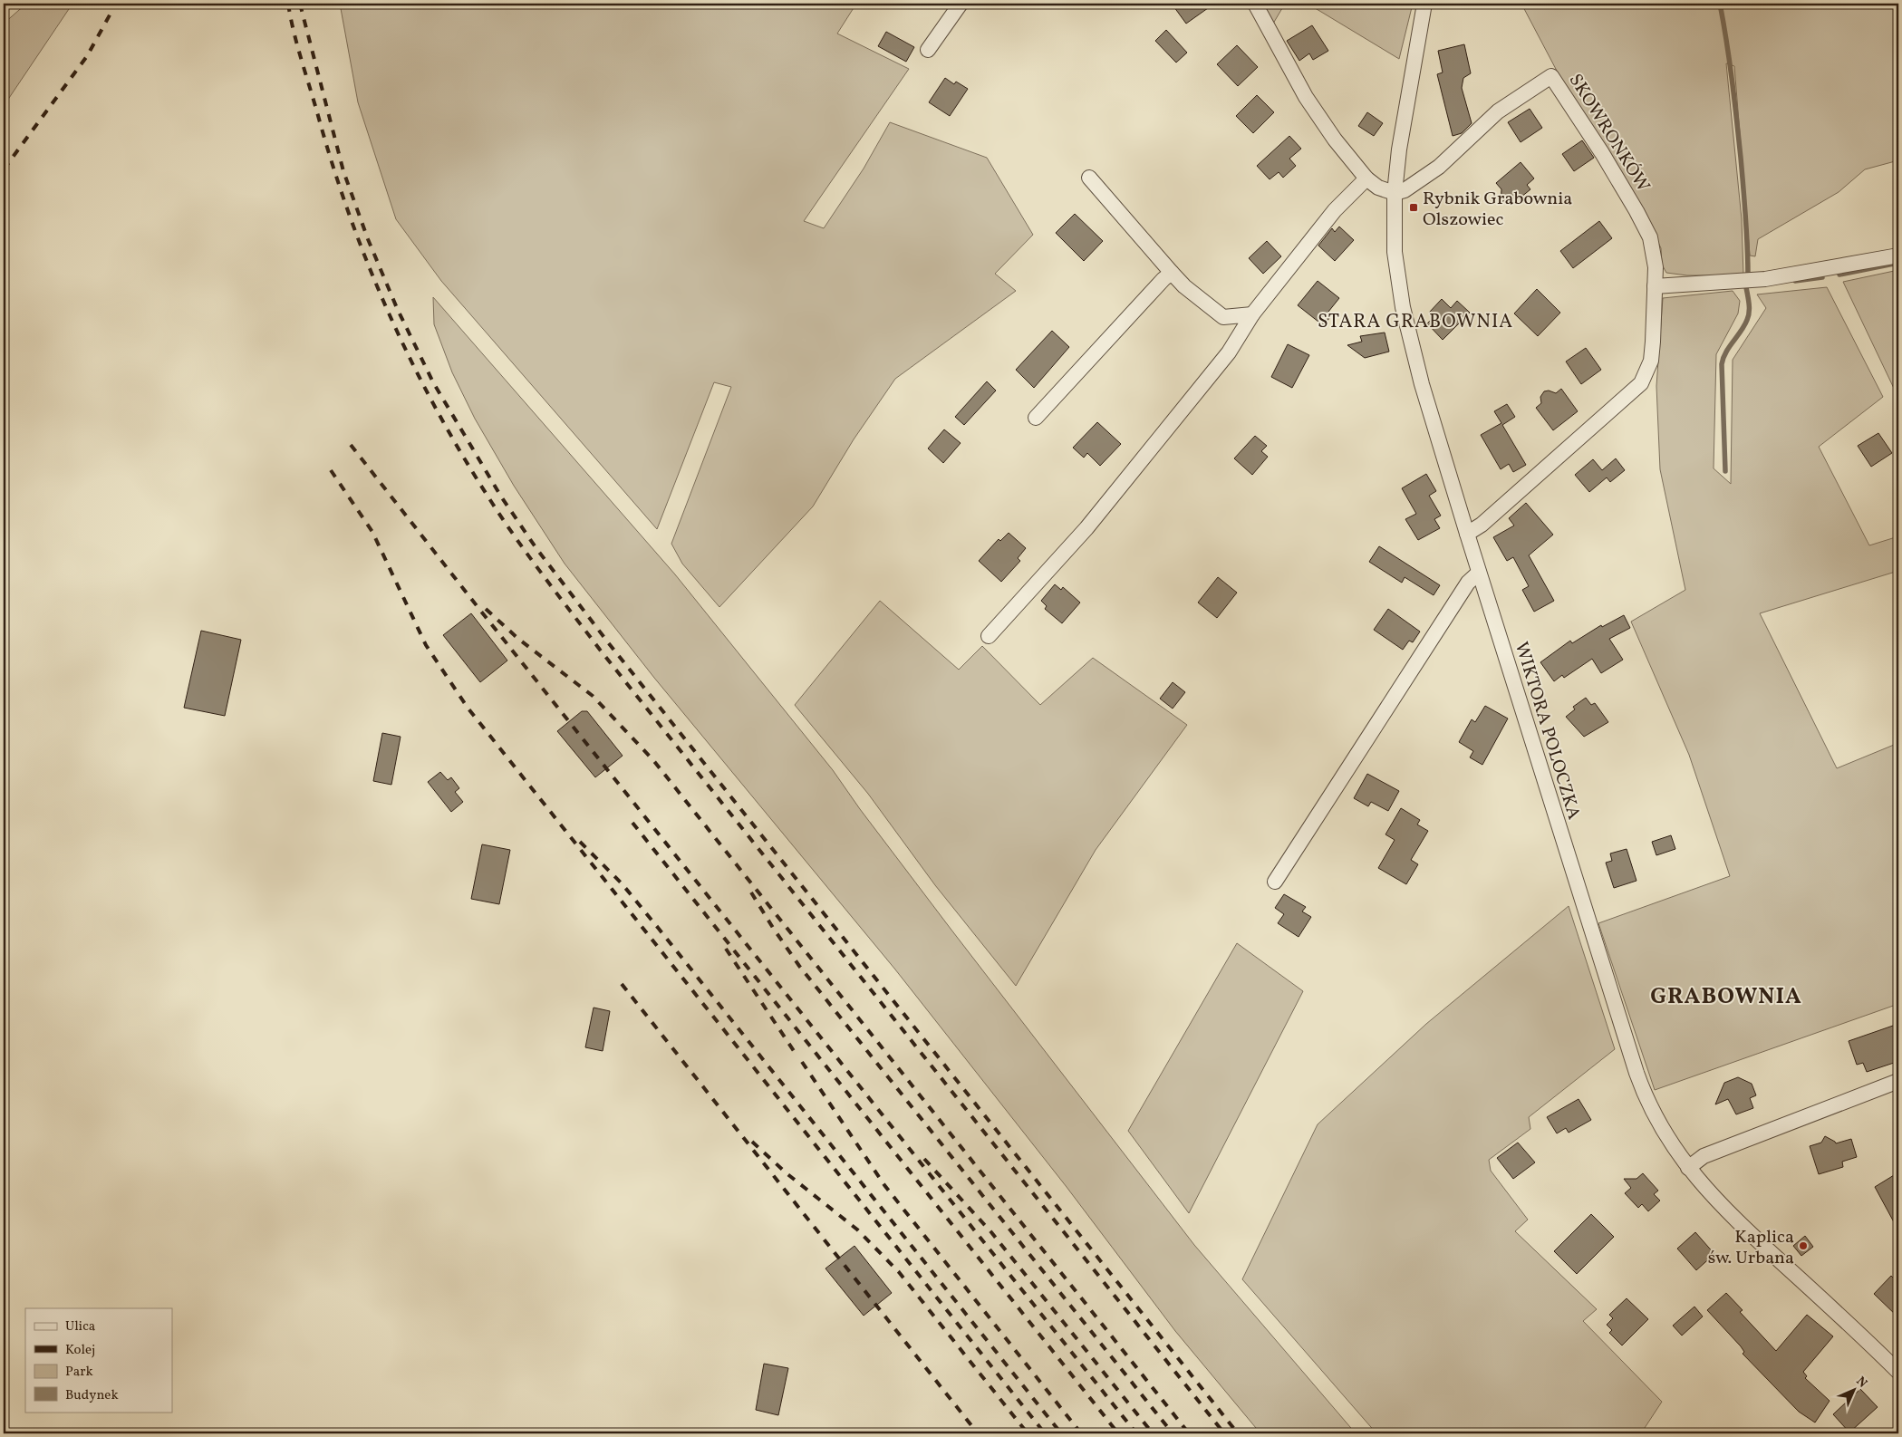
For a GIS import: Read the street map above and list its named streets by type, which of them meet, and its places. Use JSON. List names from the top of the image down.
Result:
{
  "streets": {
    "street": ["SKOWRONKÓW", "WIKTORA POLOCZKA"]
  },
  "crossings": [
    ["SKOWRONKÓW", "WIKTORA POLOCZKA"]
  ],
  "districts": ["STARA GRABOWNIA", "GRABOWNIA"],
  "places": {
    "transit": ["Rybnik Grabownia Olszowiec"],
    "other": ["Kaplica św. Urbana"]
  },
  "legend": [
    "Ulica",
    "Kolej",
    "Park",
    "Budynek"
  ],
  "north": "top right"
}
